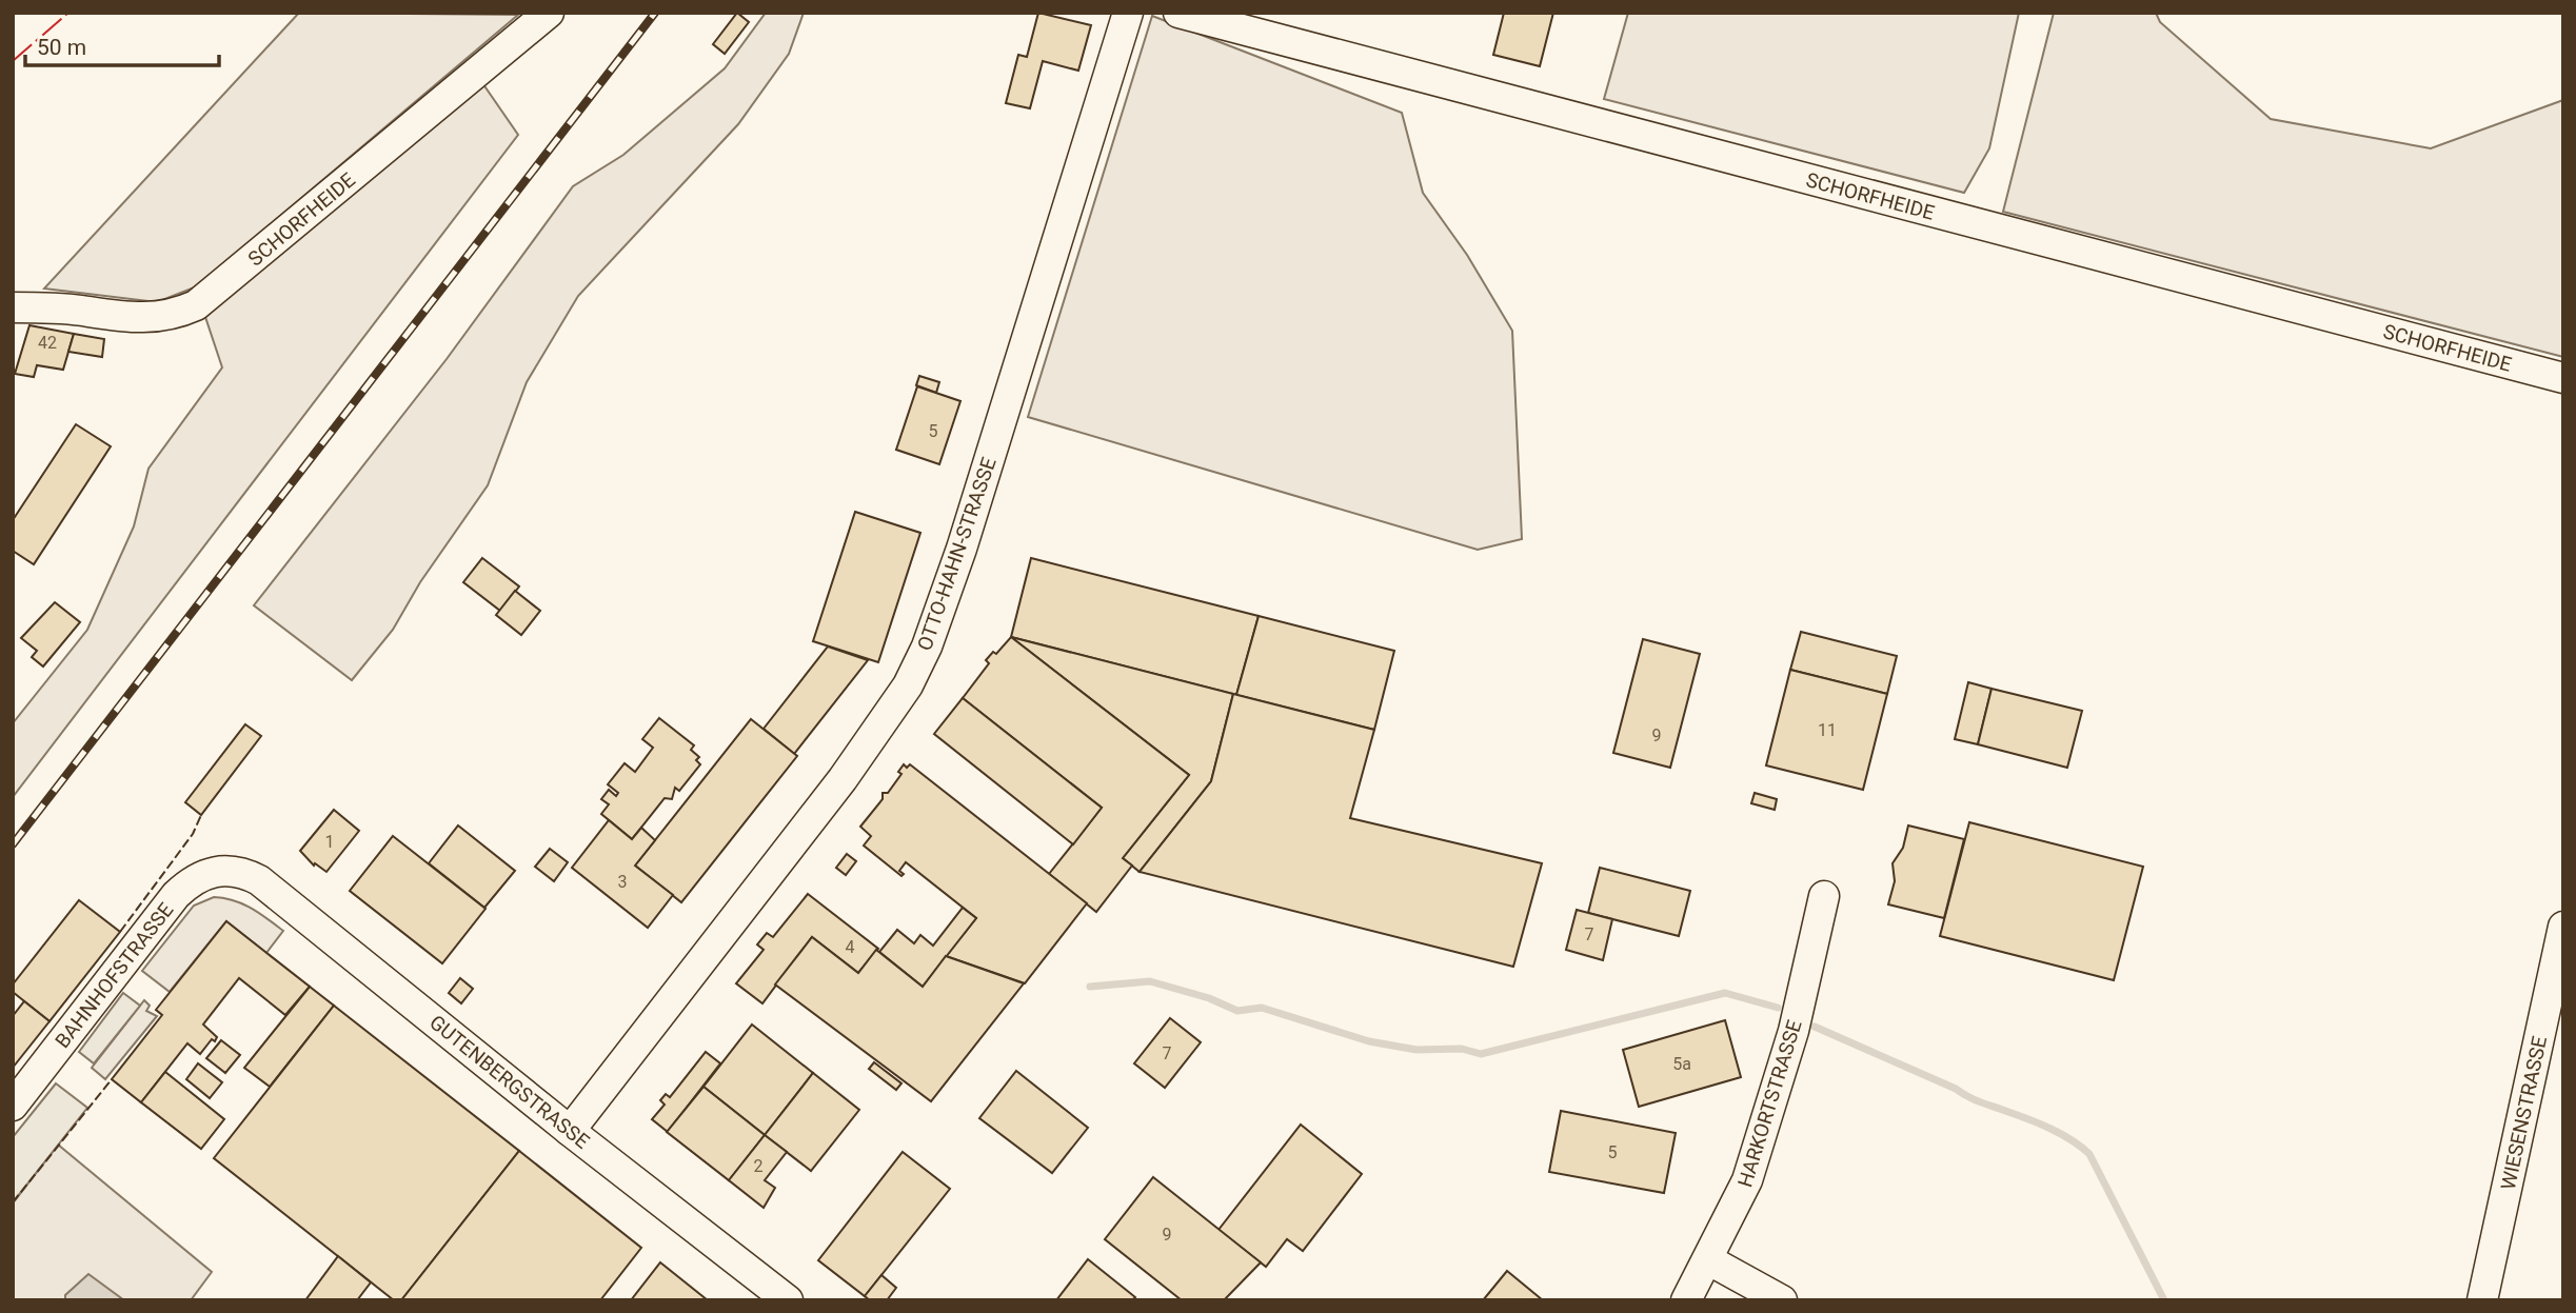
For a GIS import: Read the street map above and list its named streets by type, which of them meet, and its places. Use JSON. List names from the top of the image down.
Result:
{
  "streets": {
    "street": [
      "SCHORFHEIDE",
      "OTTO-HAHN-STRASSE",
      "BAHNHOFSTRASSE",
      "GUTENBERGSTRASSE",
      "HARKORTSTRASSE",
      "WIESENSTRASSE"
    ]
  },
  "crossings": [
    ["OTTO-HAHN-STRASSE", "GUTENBERGSTRASSE"],
    ["BAHNHOFSTRASSE", "GUTENBERGSTRASSE"]
  ],
  "house_numbers": [
    "42",
    "5",
    "11",
    "9",
    "1",
    "3",
    "7",
    "4",
    "7",
    "5a",
    "5",
    "2",
    "9"
  ],
  "scale_bar": "50 m"
}
